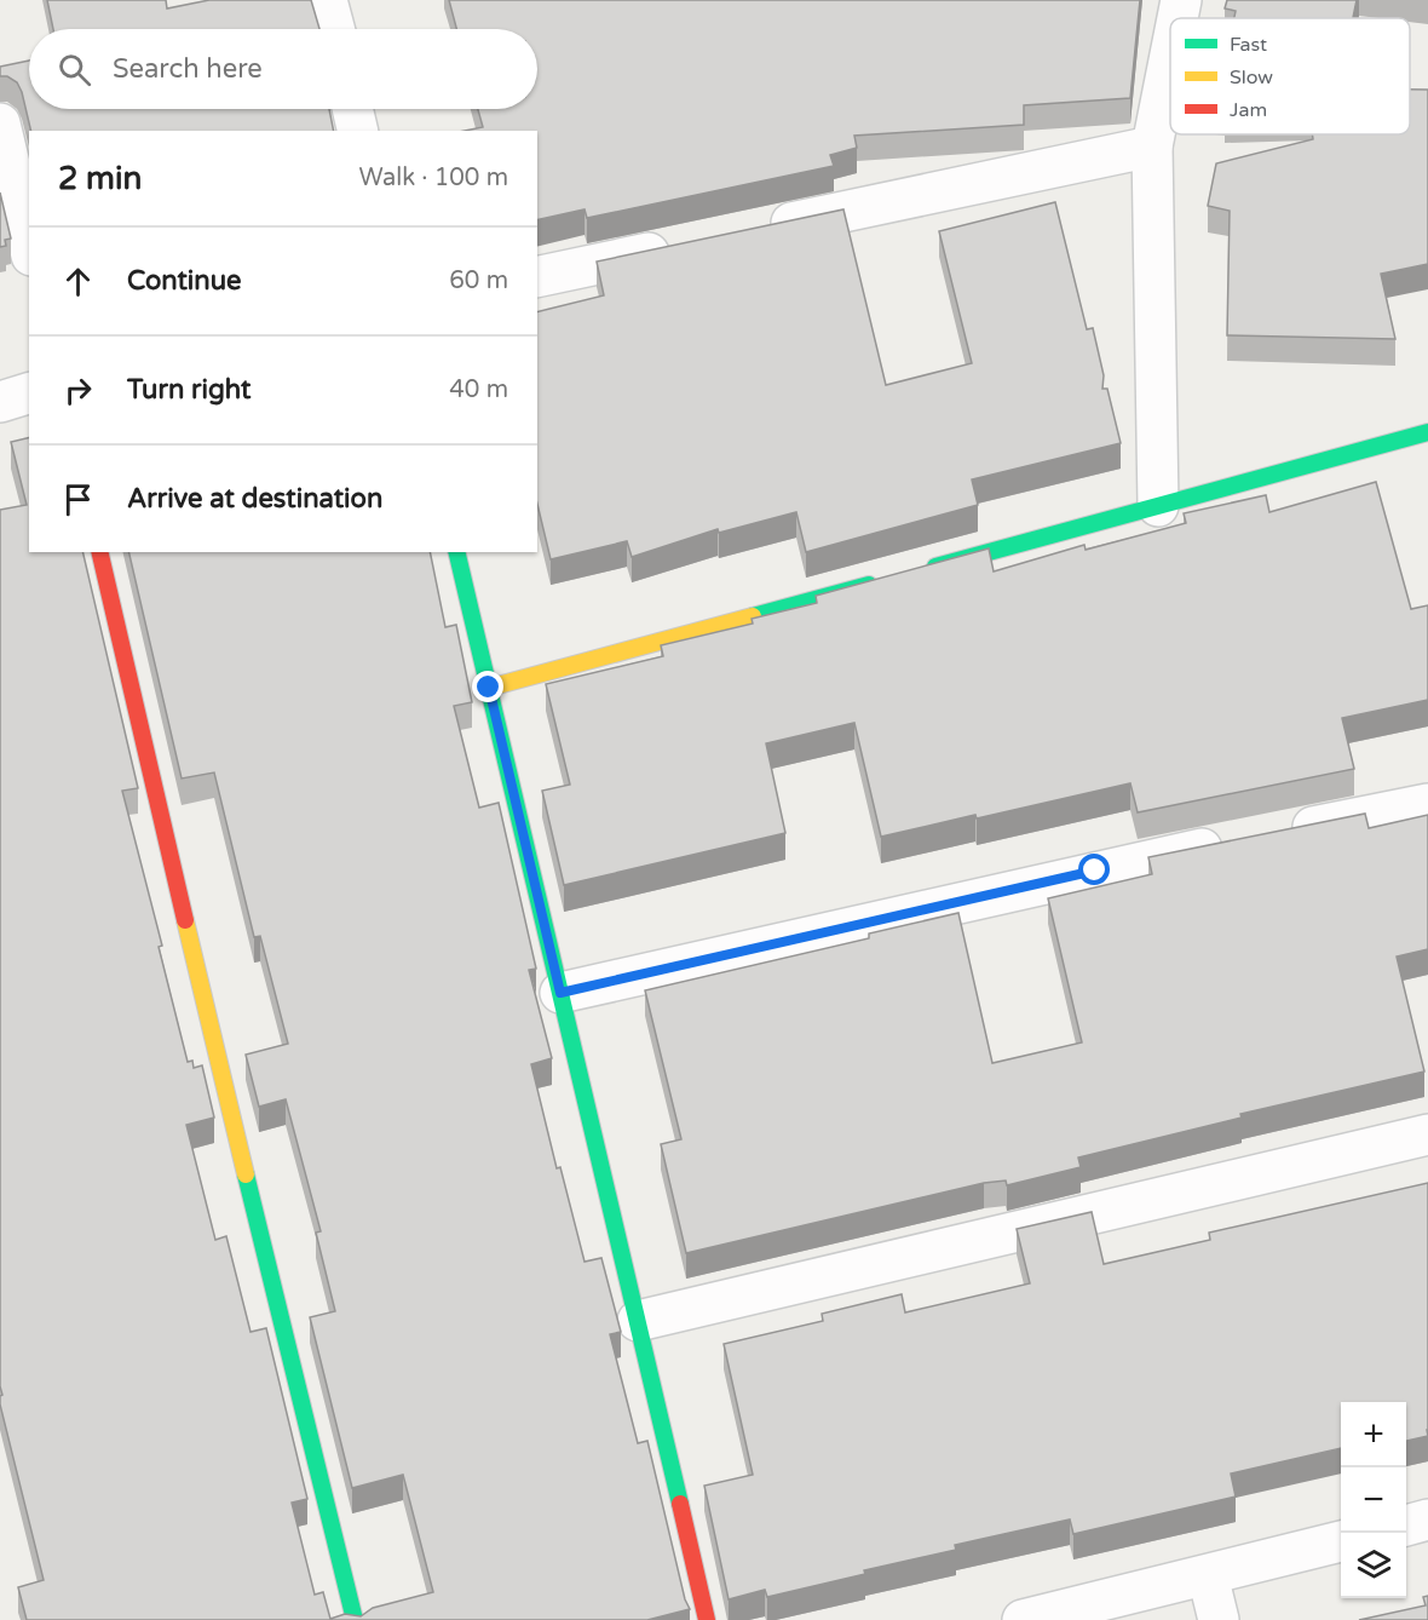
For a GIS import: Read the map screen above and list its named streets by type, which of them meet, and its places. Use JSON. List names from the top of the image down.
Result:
{
  "legend": ["Fast", "Slow", "Jam"],
  "page": {
    "search": "Search here",
    "heading": ["2 min", "Walk · 100 m"],
    "list": [
      ["Continue", "60 m"],
      ["Turn right", "40 m"],
      "Arrive at destination"
    ],
    "map_buttons": ["+", "−"]
  }
}
